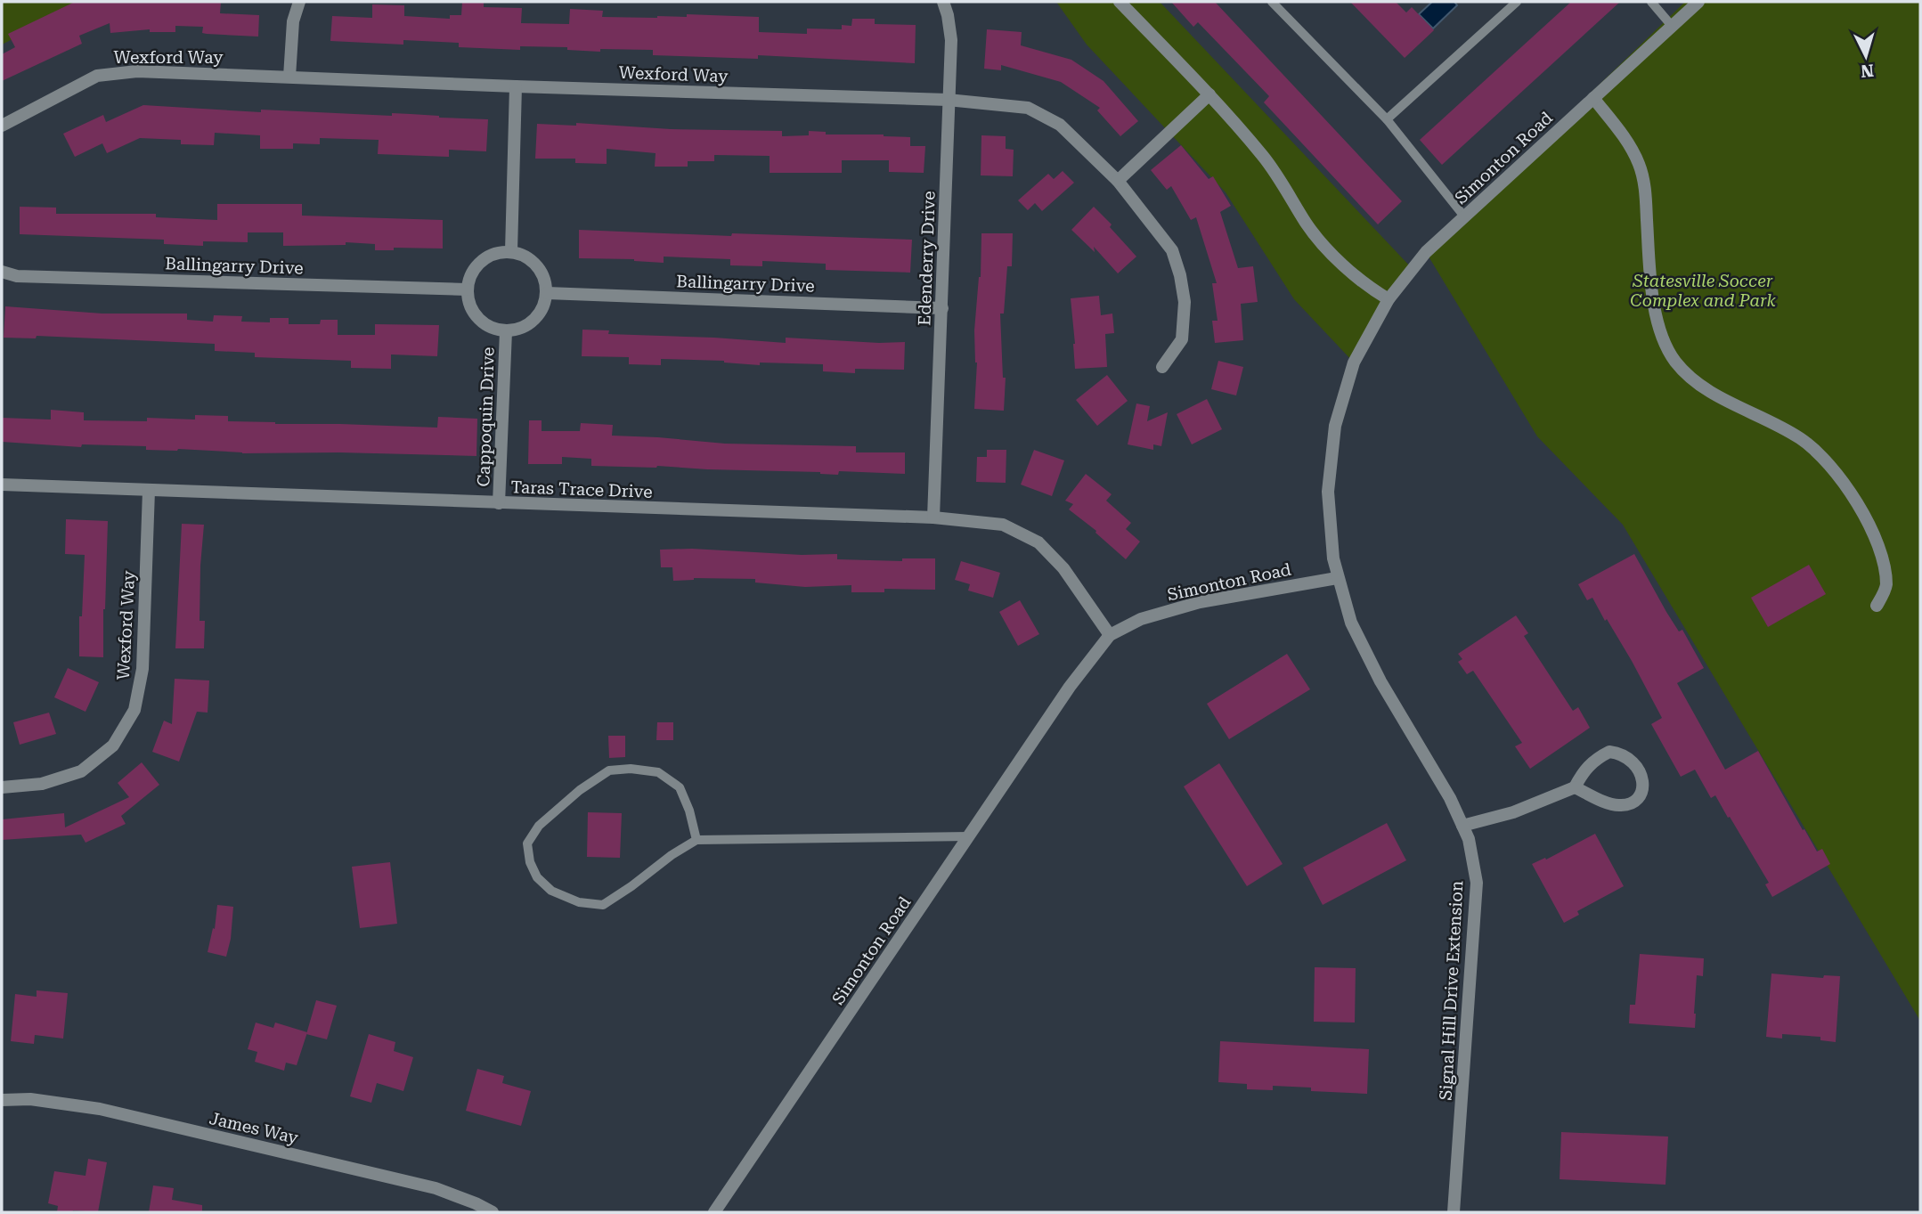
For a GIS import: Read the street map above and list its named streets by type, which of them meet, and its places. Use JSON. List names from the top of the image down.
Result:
{
  "streets": {
    "street": [
      "Wexford Way",
      "Simonton Road",
      "Edenderry Drive",
      "Ballingarry Drive",
      "Cappoquin Drive",
      "Taras Trace Drive",
      "Signal Hill Drive Extension",
      "James Way"
    ]
  },
  "crossings": [
    ["Wexford Way", "Edenderry Drive"],
    ["Wexford Way", "Taras Trace Drive"],
    ["Simonton Road", "Taras Trace Drive"],
    ["Simonton Road", "Signal Hill Drive Extension"],
    ["Edenderry Drive", "Ballingarry Drive"],
    ["Edenderry Drive", "Taras Trace Drive"],
    ["Ballingarry Drive", "Cappoquin Drive"],
    ["Cappoquin Drive", "Taras Trace Drive"]
  ],
  "parks": ["Statesville Soccer Complex and Park"],
  "north": "bottom"
}
